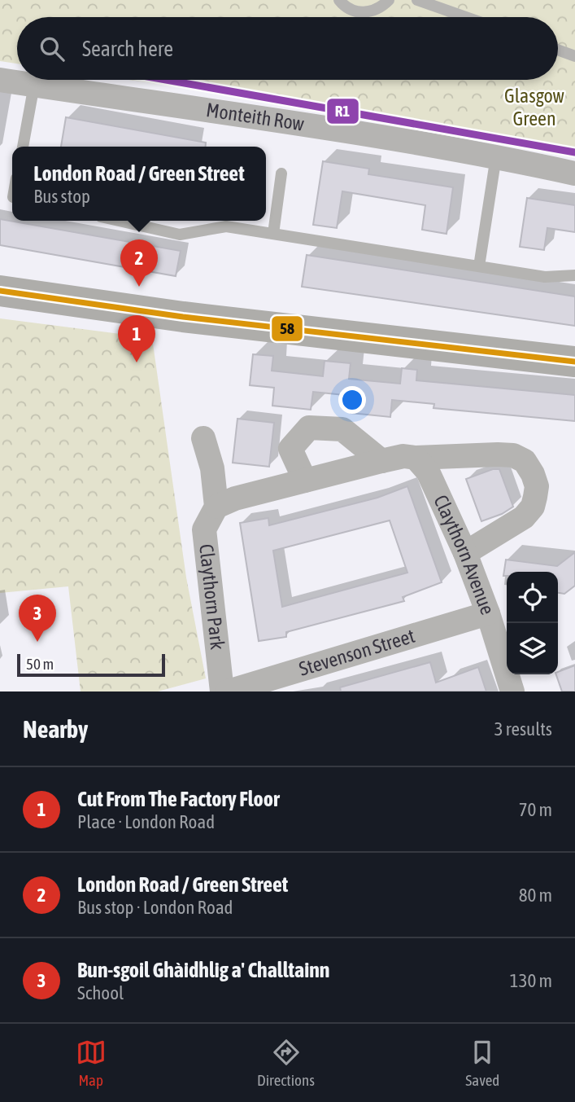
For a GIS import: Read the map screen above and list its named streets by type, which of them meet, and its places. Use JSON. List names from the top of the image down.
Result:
{
  "streets": {
    "street": [
      "Monteith Row",
      "Claythorn Avenue",
      "Claythorn Park",
      "Stevenson Street"
    ]
  },
  "crossings": [
    ["Claythorn Avenue", "Stevenson Street"]
  ],
  "parks": ["Glasgow Green"],
  "lines": ["transit line R1", "transit line 58"],
  "scale_bar": "50 m",
  "page": {
    "search": "Search here",
    "popup": ["London Road / Green Street", "Bus stop"],
    "pins": ["2", "1", "3"],
    "scale": "50 m",
    "heading": ["Nearby", "3 results"],
    "list": [
      {
        "mark": "1",
        "name": "Cut From The Factory Floor",
        "note": "Place · London Road",
        "value": "70 m"
      },
      {
        "mark": "2",
        "name": "London Road / Green Street",
        "note": "Bus stop · London Road",
        "value": "80 m"
      },
      {
        "mark": "3",
        "name": "Bun-sgoil Ghàidhlig a' Challtainn",
        "note": "School",
        "value": "130 m"
      }
    ],
    "nav": ["Map", "Directions", "Saved"]
  }
}
